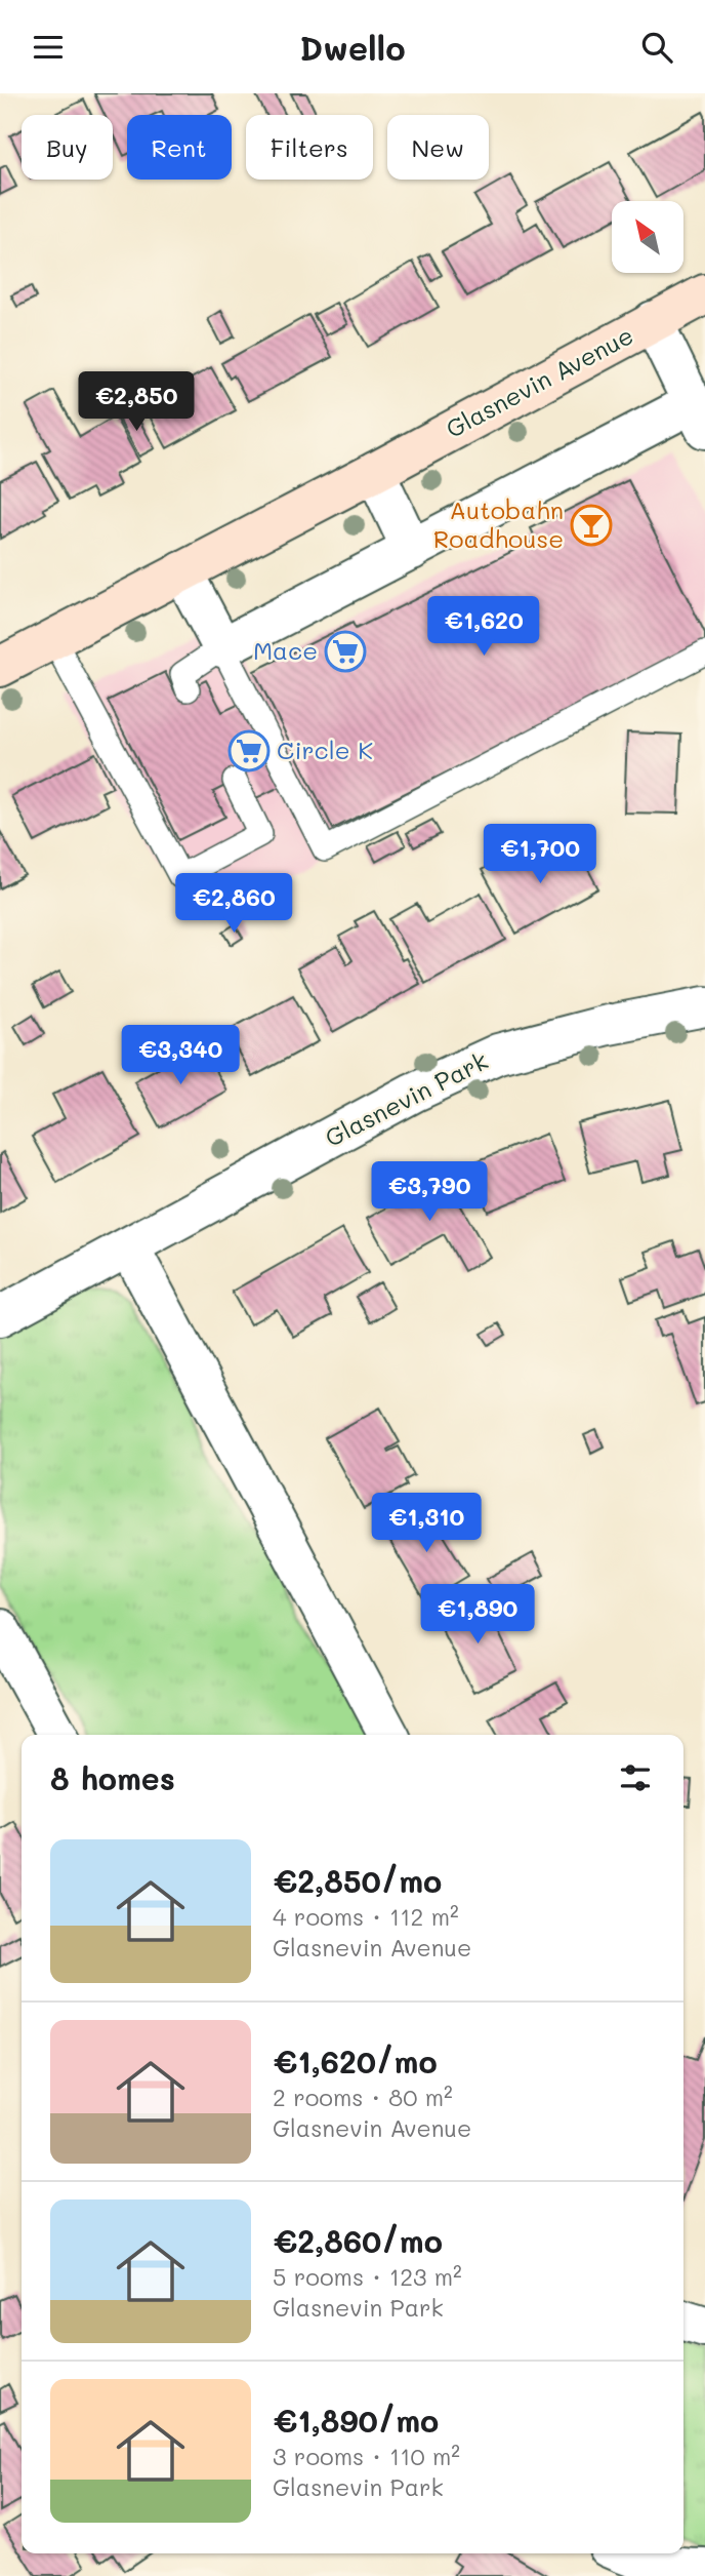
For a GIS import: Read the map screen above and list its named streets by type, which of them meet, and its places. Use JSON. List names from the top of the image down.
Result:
{
  "streets": {
    "main road": ["Glasnevin Avenue"],
    "street": ["Glasnevin Park"]
  },
  "places": {
    "bar": ["Autobahn Roadhouse"],
    "supermarket": ["Mace", "Circle K"]
  },
  "north": "top left",
  "page": {
    "header": "Dwello",
    "chip": [
      "Buy",
      "Rent",
      "Filters",
      "New"
    ],
    "price": [
      "€2,850",
      "€1,620",
      "€1,700",
      "€2,860",
      "€3,340",
      "€3,790",
      "€1,310",
      "€1,890"
    ],
    "heading": "8 homes",
    "list": [
      {
        "name": "€2,850/mo",
        "note": "4 rooms · 112 m² · Glasnevin Avenue"
      },
      {
        "name": "€1,620/mo",
        "note": "2 rooms · 80 m² · Glasnevin Avenue"
      },
      {
        "name": "€2,860/mo",
        "note": "5 rooms · 123 m² · Glasnevin Park"
      },
      {
        "name": "€1,890/mo",
        "note": "3 rooms · 110 m² · Glasnevin Park"
      }
    ]
  }
}
